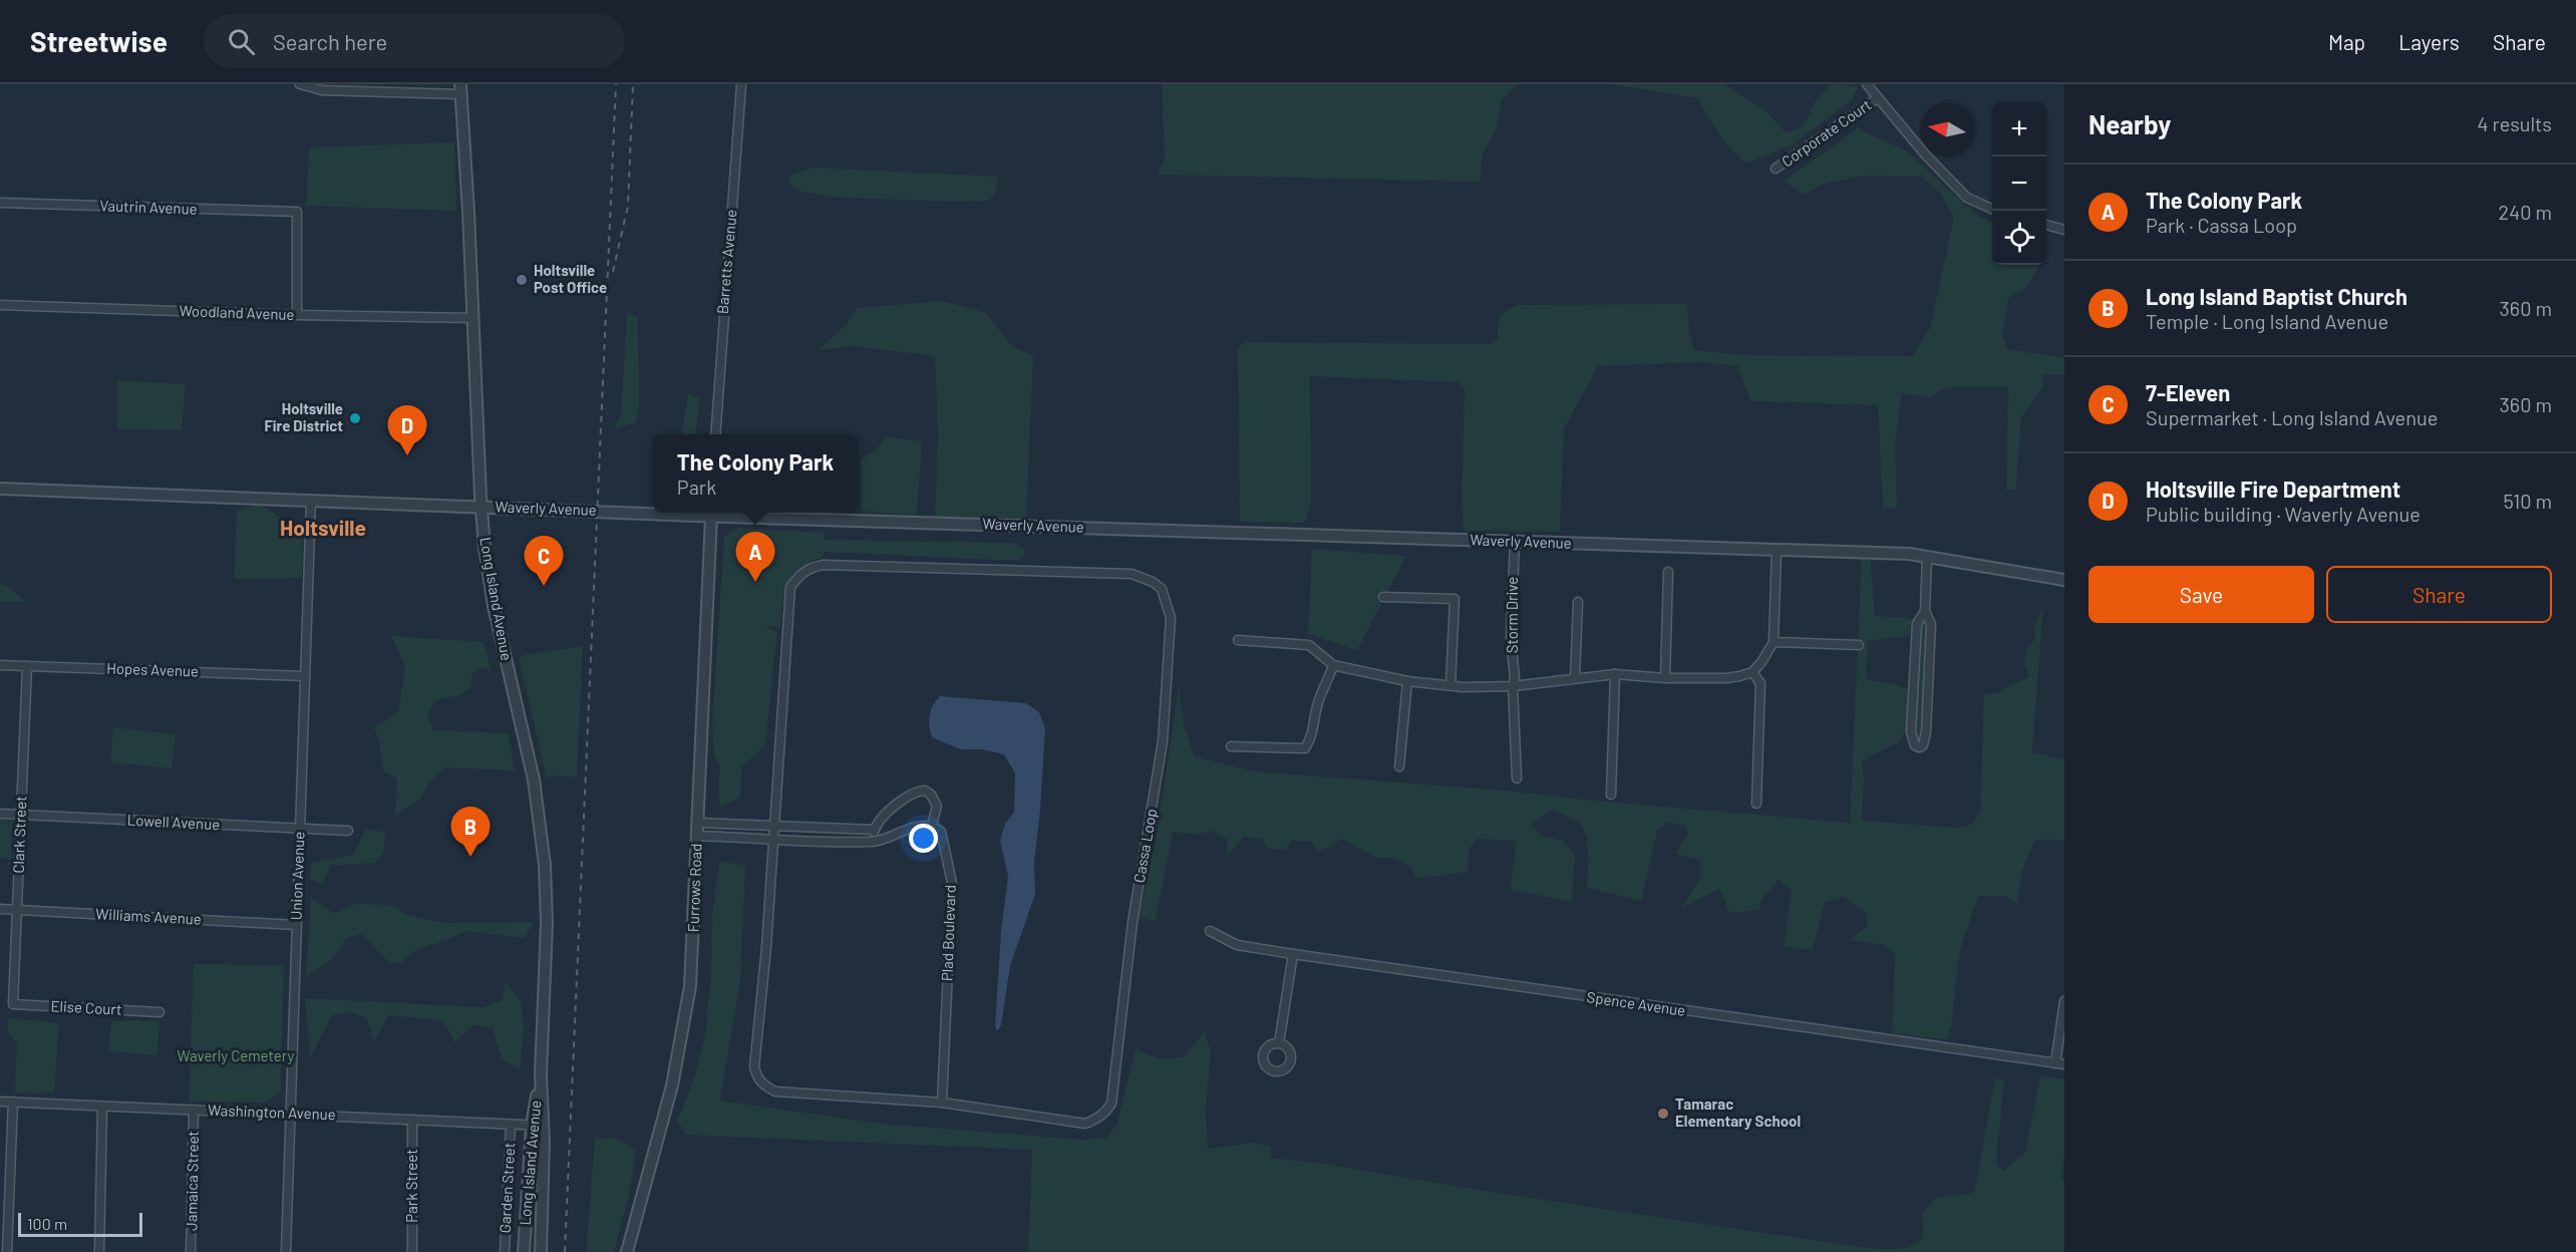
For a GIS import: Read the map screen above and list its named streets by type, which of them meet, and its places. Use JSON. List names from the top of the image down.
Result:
{
  "streets": {
    "street": [
      "Corporate Court",
      "Vautrin Avenue",
      "Barretts Avenue",
      "Woodland Avenue",
      "Waverly Avenue",
      "Long Island Avenue",
      "Storm Drive",
      "Hopes Avenue",
      "Lowell Avenue",
      "Clark Street",
      "Cassa Loop",
      "Union Avenue",
      "Furrows Road",
      "Williams Avenue",
      "Plad Boulevard",
      "Spence Avenue",
      "Elise Court",
      "Washington Avenue",
      "Jamaica Street",
      "Park Street",
      "Garden Street"
    ]
  },
  "crossings": [
    ["Vautrin Avenue", "Woodland Avenue"],
    ["Woodland Avenue", "Long Island Avenue"],
    ["Waverly Avenue", "Long Island Avenue"],
    ["Waverly Avenue", "Storm Drive"],
    ["Waverly Avenue", "Union Avenue"],
    ["Waverly Avenue", "Furrows Road"],
    ["Long Island Avenue", "Washington Avenue"],
    ["Hopes Avenue", "Clark Street"],
    ["Hopes Avenue", "Union Avenue"],
    ["Lowell Avenue", "Clark Street"],
    ["Lowell Avenue", "Union Avenue"],
    ["Clark Street", "Williams Avenue"],
    ["Clark Street", "Elise Court"],
    ["Cassa Loop", "Plad Boulevard"],
    ["Union Avenue", "Williams Avenue"],
    ["Union Avenue", "Washington Avenue"],
    ["Washington Avenue", "Jamaica Street"],
    ["Washington Avenue", "Park Street"],
    ["Washington Avenue", "Garden Street"]
  ],
  "districts": ["Holtsville"],
  "parks": ["Waverly Cemetery"],
  "places": ["Holtsville Post Office", "Holtsville Fire District", "Tamarac Elementary School"],
  "scale_bar": "100 m",
  "north": "left",
  "page": {
    "header": "Streetwise",
    "search": "Search here",
    "nav": ["Map", "Layers", "Share"],
    "heading": ["Nearby", "4 results"],
    "map_buttons": ["+", "−"],
    "list": [
      {
        "mark": "A",
        "name": "The Colony Park",
        "note": "Park · Cassa Loop",
        "value": "240 m"
      },
      {
        "mark": "B",
        "name": "Long Island Baptist Church",
        "note": "Temple · Long Island Avenue",
        "value": "360 m"
      },
      {
        "mark": "C",
        "name": "7-Eleven",
        "note": "Supermarket · Long Island Avenue",
        "value": "360 m"
      },
      {
        "mark": "D",
        "name": "Holtsville Fire Department",
        "note": "Public building · Waverly Avenue",
        "value": "510 m"
      }
    ],
    "pins": [
      "D",
      "A",
      "C",
      "B"
    ],
    "popup": ["The Colony Park", "Park"],
    "buttons": ["Save", "Share"],
    "scale": "100 m"
  }
}
